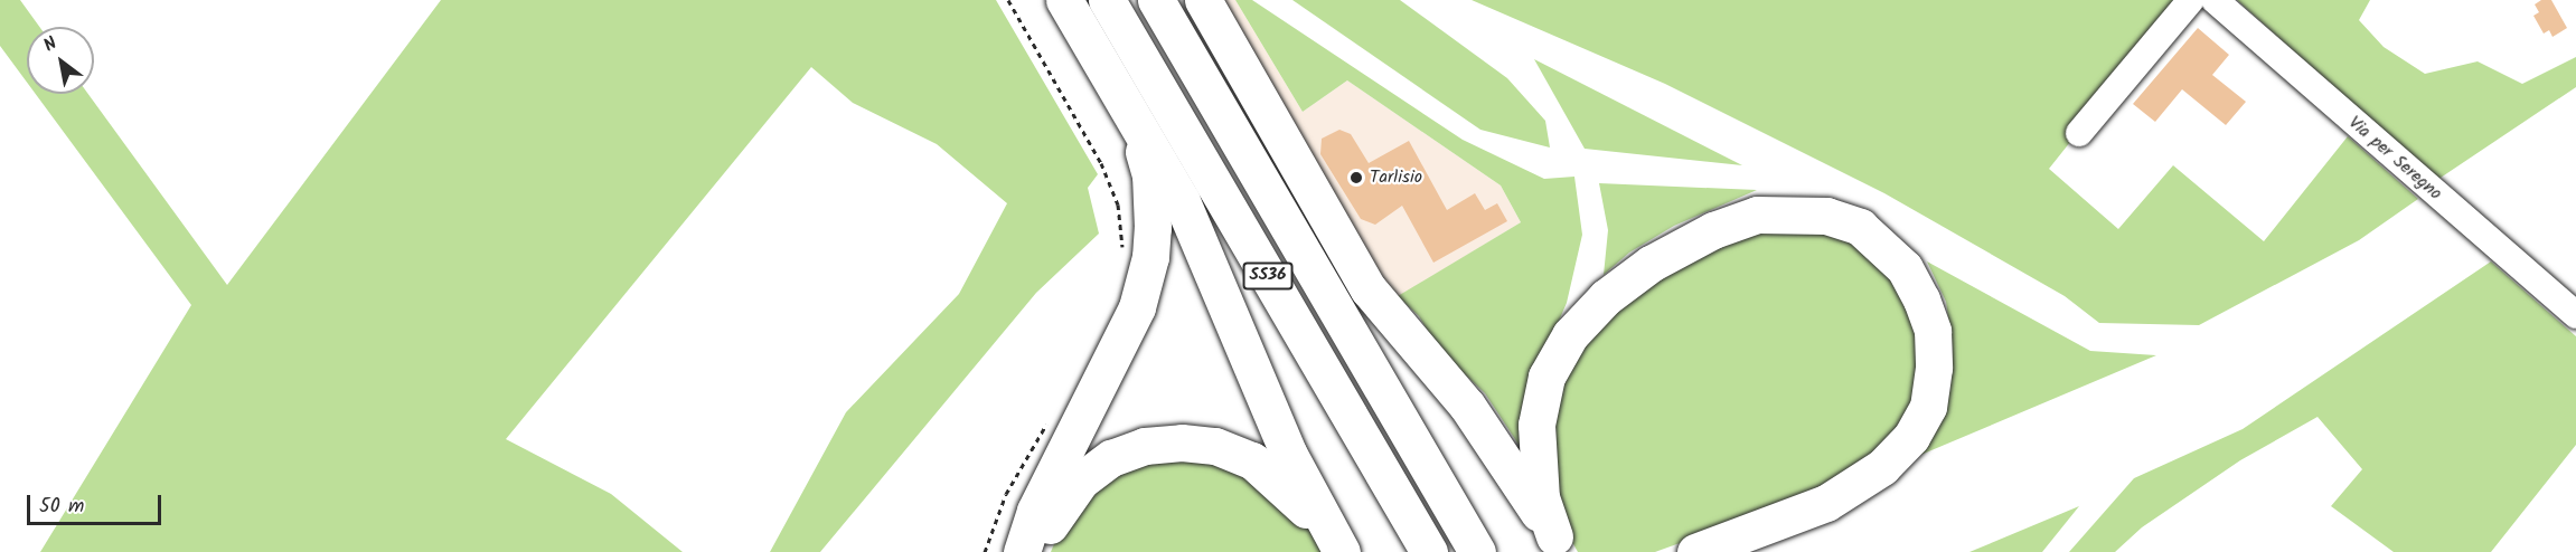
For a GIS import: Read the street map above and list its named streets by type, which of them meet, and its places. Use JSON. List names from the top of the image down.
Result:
{
  "streets": {
    "highway": ["SS36"],
    "street": ["Via per Seregno"]
  },
  "places": ["Tarlisio"],
  "scale_bar": "50 m",
  "north": "top left"
}
